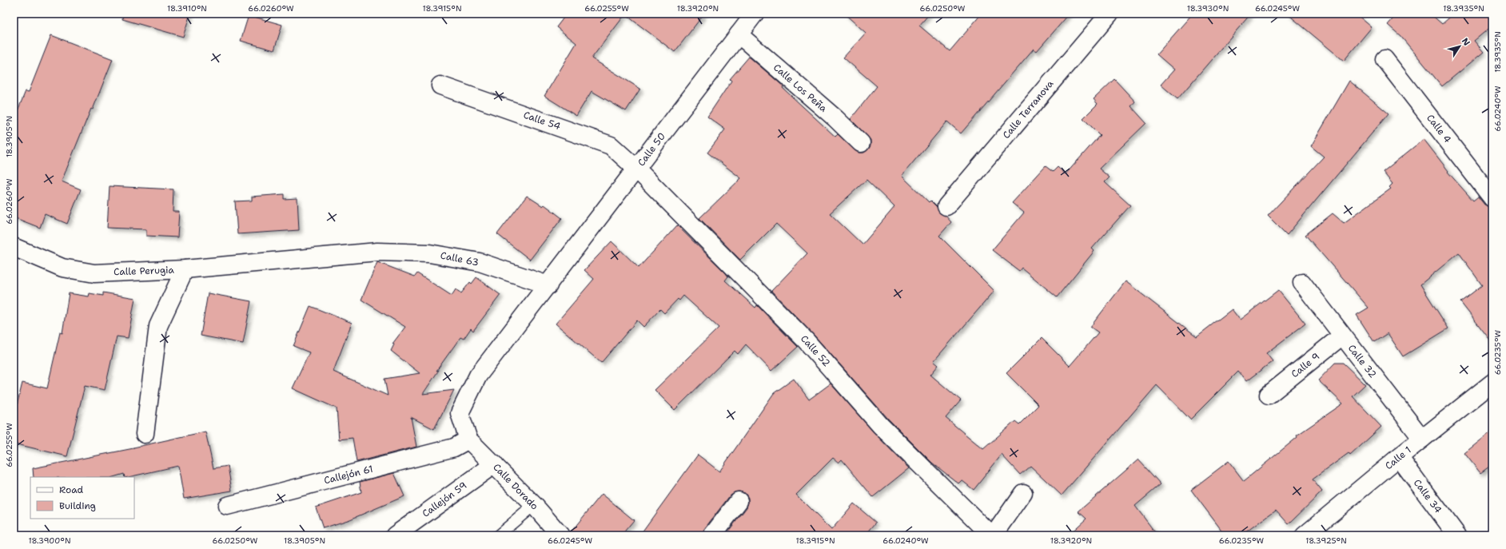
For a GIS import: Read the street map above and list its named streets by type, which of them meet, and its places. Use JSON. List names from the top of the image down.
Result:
{
  "streets": {
    "street": [
      "Calle Los Peña",
      "Calle Terranova",
      "Calle 54",
      "Calle 4",
      "Calle 50",
      "Calle 63",
      "Calle Perugia",
      "Calle 52",
      "Calle 32",
      "Calle 9",
      "Calle 1",
      "Callejón 61",
      "Calle Dorado",
      "Calle 34",
      "Callejón 59"
    ]
  },
  "crossings": [
    ["Calle Los Peña", "Calle 50"],
    ["Calle 54", "Calle 50"],
    ["Calle 54", "Calle 52"],
    ["Calle 50", "Calle 63"],
    ["Calle 50", "Calle 52"],
    ["Calle 63", "Calle Perugia"],
    ["Calle 32", "Calle 9"],
    ["Calle 32", "Calle 1"],
    ["Calle 1", "Calle 34"],
    ["Callejón 61", "Calle Dorado"],
    ["Calle Dorado", "Callejón 59"]
  ],
  "legend": ["Road", "Building"],
  "north": "top right",
  "coordinates": [
    "18.3910°N",
    "66.0260°W",
    "18.3915°N",
    "66.0255°W",
    "18.3920°N",
    "66.0250°W",
    "18.3930°N",
    "66.0245°W",
    "18.3935°N",
    "66.0240°W",
    "18.3905°N",
    "66.0235°W",
    "18.3900°N",
    "18.3925°N"
  ]
}
